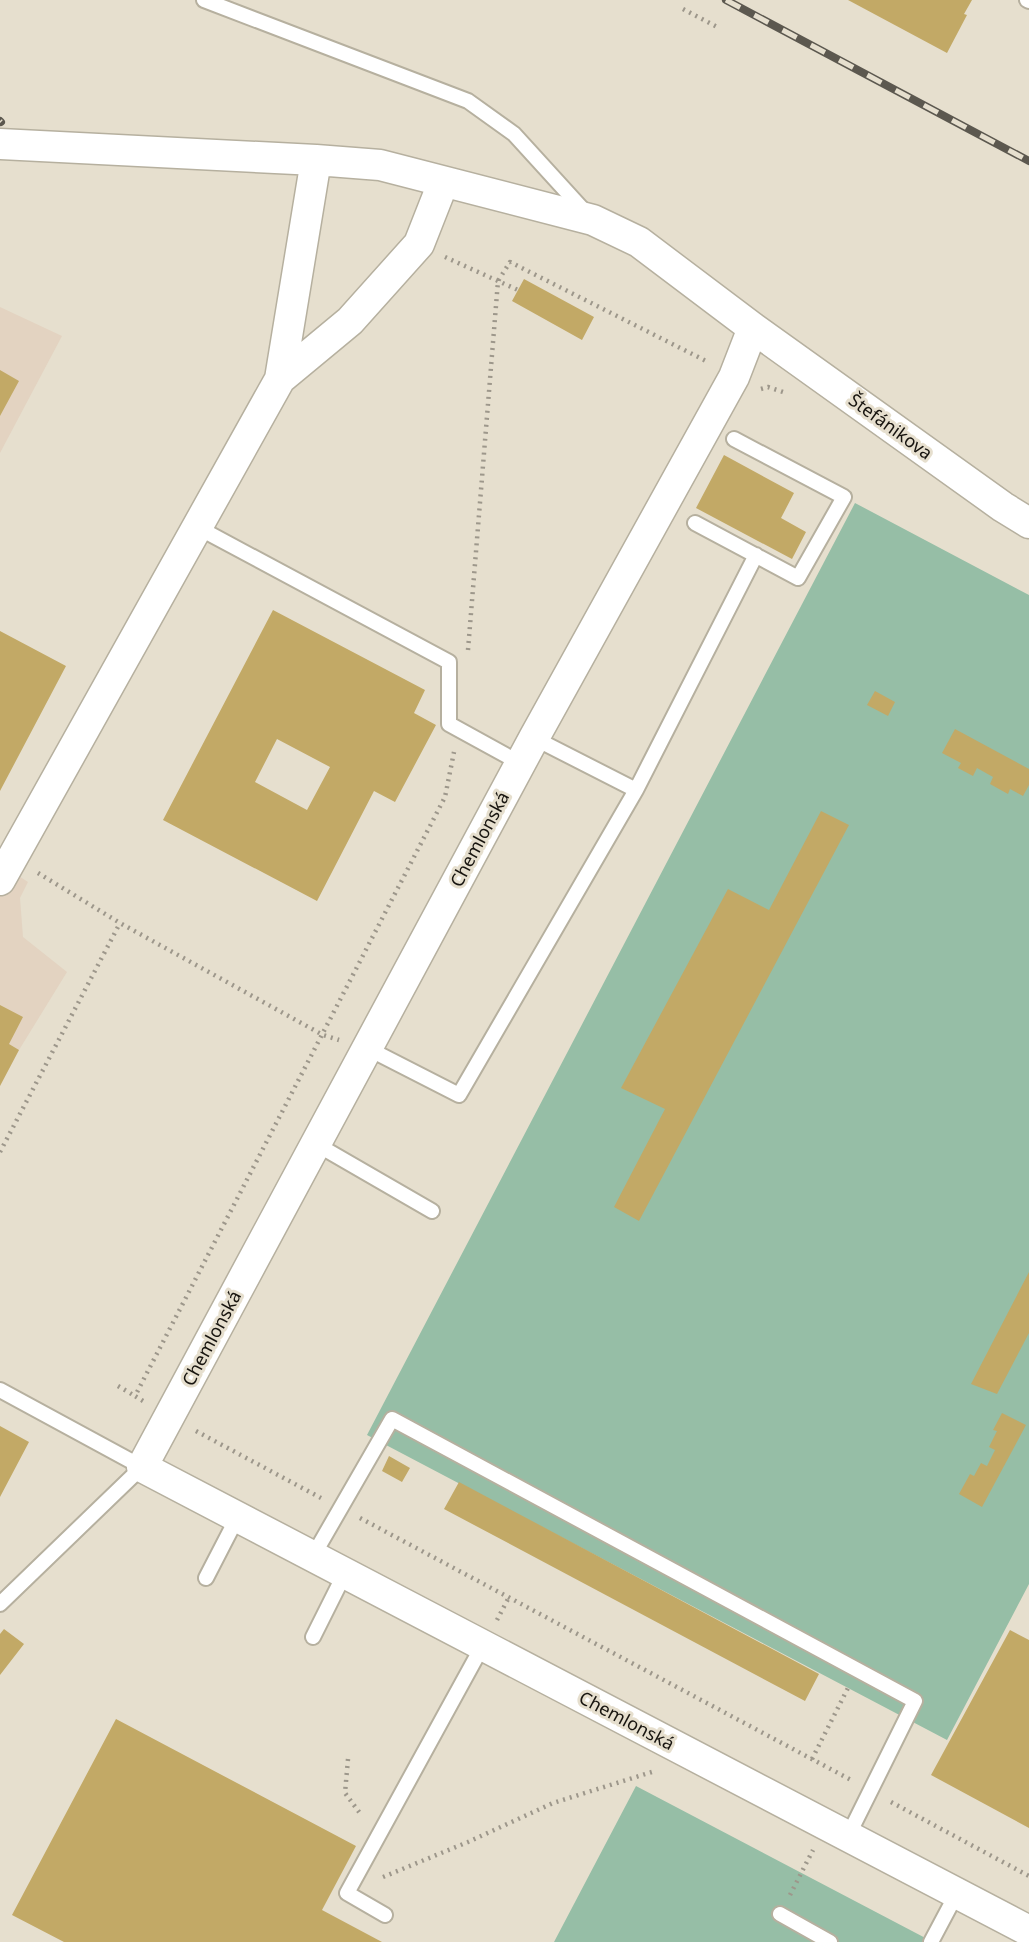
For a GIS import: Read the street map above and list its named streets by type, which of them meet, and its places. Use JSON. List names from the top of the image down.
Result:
{
  "streets": {
    "street": ["Štefánikova", "Chemlonská"]
  },
  "crossings": [
    ["Štefánikova", "Chemlonská"]
  ]
}
